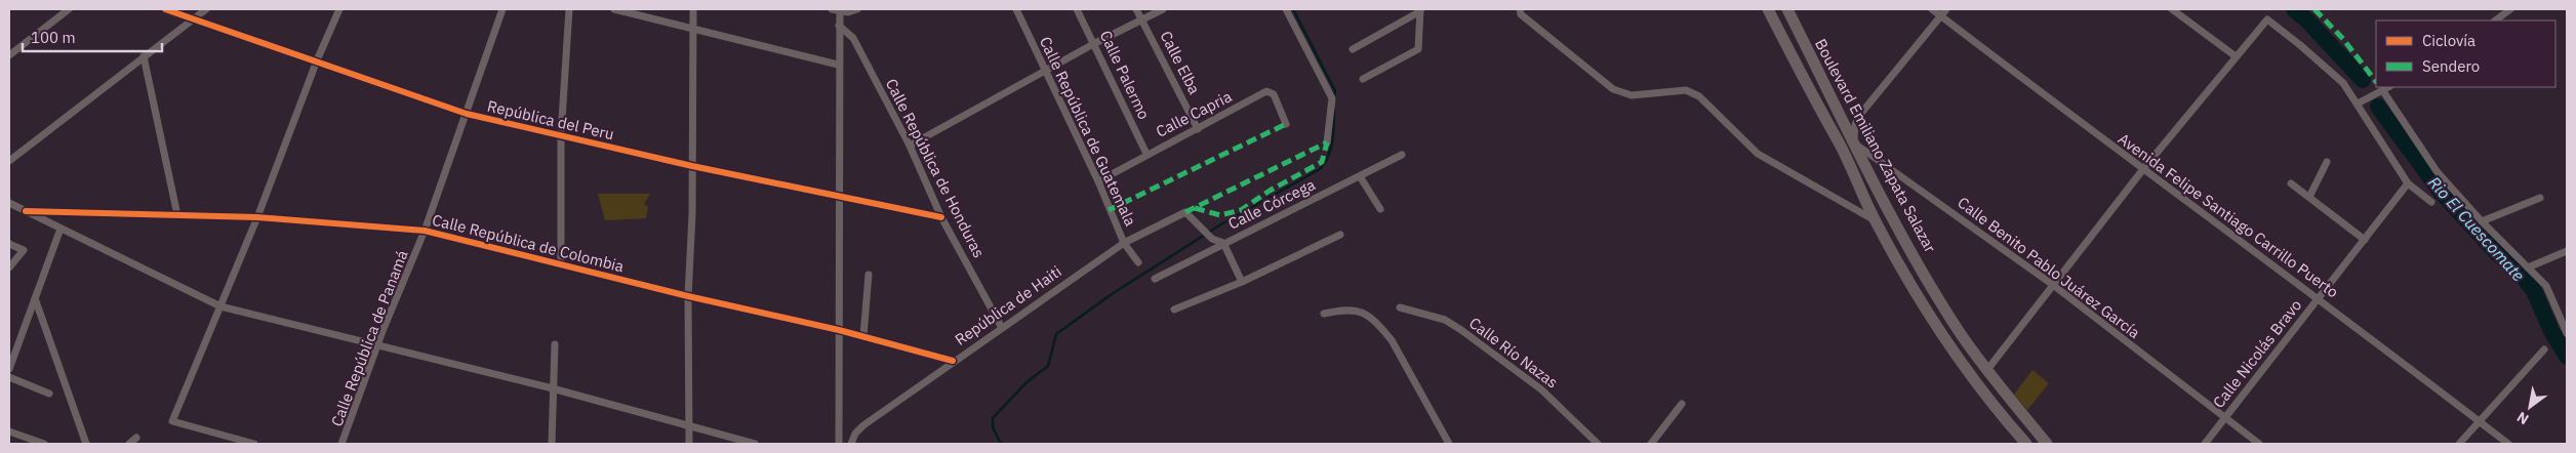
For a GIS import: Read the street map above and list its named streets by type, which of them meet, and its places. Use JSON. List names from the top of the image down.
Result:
{
  "streets": {
    "main road": ["Boulevard Emiliano Zapata Salazar"],
    "street": [
      "Calle Elba",
      "Calle Palermo",
      "Calle Capria",
      "República del Peru",
      "Calle República de Guatemala",
      "Calle República de Honduras",
      "Calle Córcega",
      "Avenida Felipe Santiago Carrillo Puerto",
      "Calle República de Colombia",
      "Calle Benito Pablo Juárez García",
      "República de Haiti",
      "Calle República de Panamá",
      "Calle Río Nazas",
      "Calle Nicolás Bravo"
    ]
  },
  "crossings": [
    ["Calle Elba", "Calle Capria"],
    ["Calle Palermo", "Calle Capria"],
    ["Calle Capria", "Calle República de Guatemala"],
    ["República del Peru", "Calle República de Honduras"],
    ["República del Peru", "Calle República de Panamá"],
    ["Calle República de Guatemala", "República de Haiti"],
    ["Boulevard Emiliano Zapata Salazar", "Calle Benito Pablo Juárez García"],
    ["Calle República de Honduras", "República de Haiti"],
    ["Calle Córcega", "República de Haiti"],
    ["Avenida Felipe Santiago Carrillo Puerto", "Calle Nicolás Bravo"],
    ["Calle República de Colombia", "República de Haiti"],
    ["Calle República de Colombia", "Calle República de Panamá"],
    ["Calle Benito Pablo Juárez García", "Calle Nicolás Bravo"]
  ],
  "water": ["Rio El Cuescomate"],
  "legend": ["Ciclovía", "Sendero"],
  "scale_bar": "100 m",
  "north": "bottom left"
}
